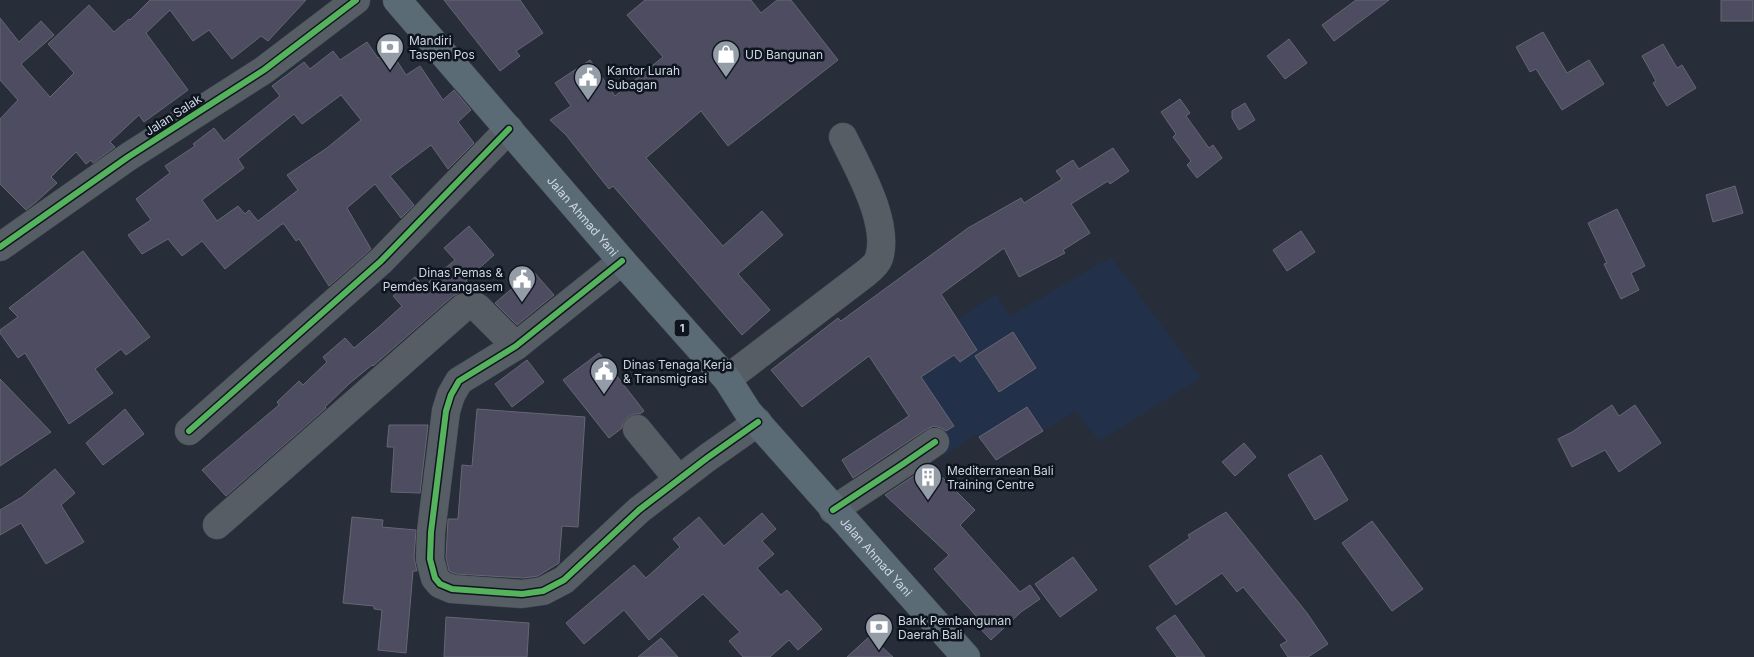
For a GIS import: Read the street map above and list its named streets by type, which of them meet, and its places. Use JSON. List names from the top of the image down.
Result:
{
  "streets": {
    "highway": ["Jalan Ahmad Yani", "1"],
    "street": ["Jalan Salak"]
  },
  "places": {
    "bank": ["Mandiri Taspen Pos", "Bank Pembangunan Daerah Bali"],
    "shop": ["UD Bangunan"],
    "public building": ["Kantor Lurah Subagan", "Dinas Pemas & Pemdes Karangasem", "Dinas Tenaga Kerja & Transmigrasi"],
    "building": ["Mediterranean Bali Training Centre"]
  }
}
